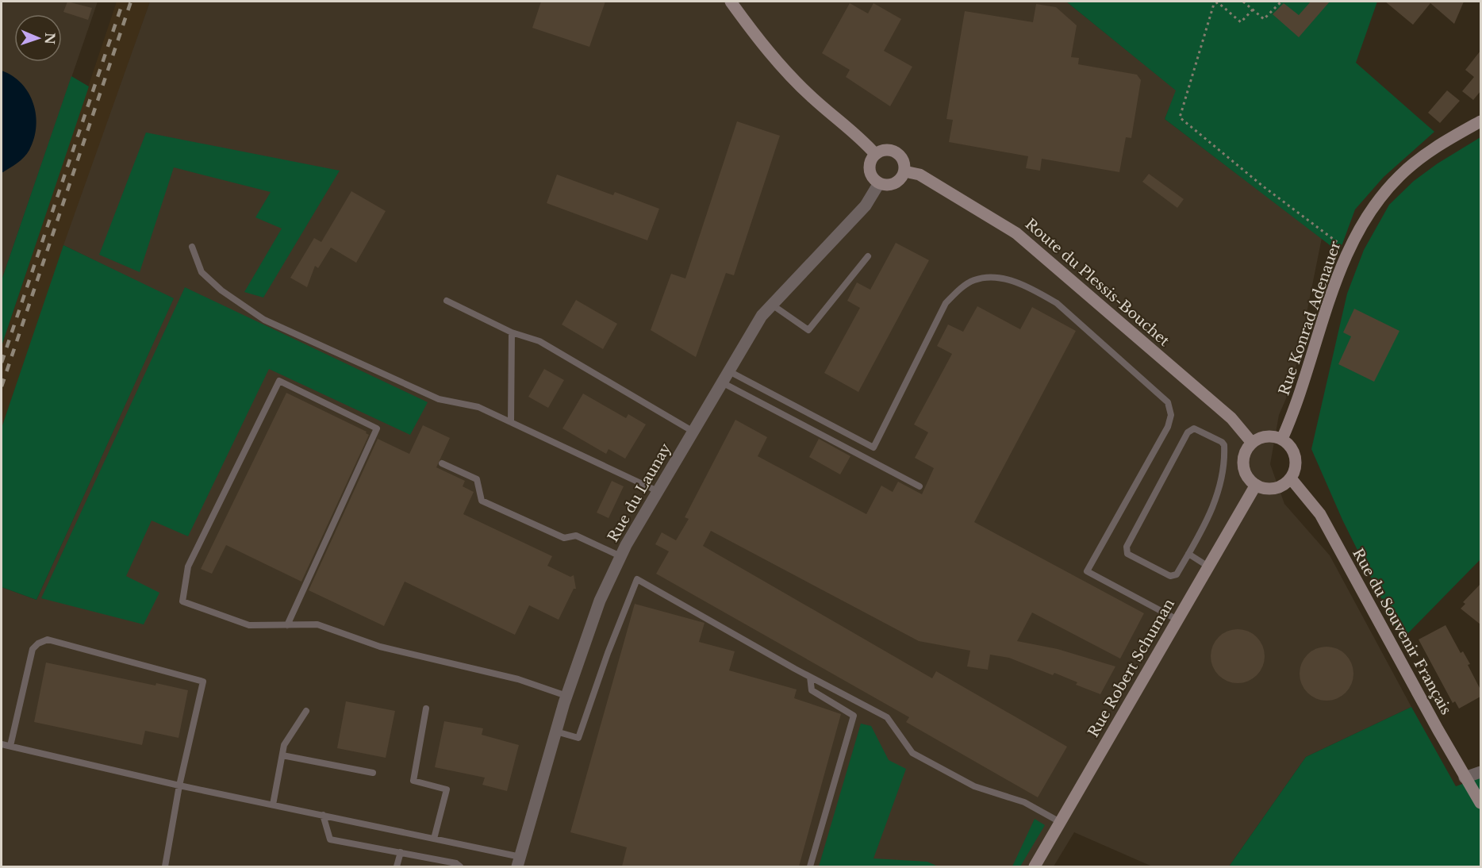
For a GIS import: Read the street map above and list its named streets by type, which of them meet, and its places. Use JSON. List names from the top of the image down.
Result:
{
  "streets": {
    "street": [
      "Route du Plessis-Bouchet",
      "Rue Konrad Adenauer",
      "Rue du Launay",
      "Rue du Souvenir Français",
      "Rue Robert Schuman"
    ]
  },
  "crossings": [
    ["Route du Plessis-Bouchet", "Rue Konrad Adenauer"],
    ["Route du Plessis-Bouchet", "Rue du Launay"],
    ["Route du Plessis-Bouchet", "Rue du Souvenir Français"],
    ["Route du Plessis-Bouchet", "Rue Robert Schuman"],
    ["Rue Konrad Adenauer", "Rue du Souvenir Français"],
    ["Rue Konrad Adenauer", "Rue Robert Schuman"],
    ["Rue du Souvenir Français", "Rue Robert Schuman"]
  ],
  "north": "right"
}
